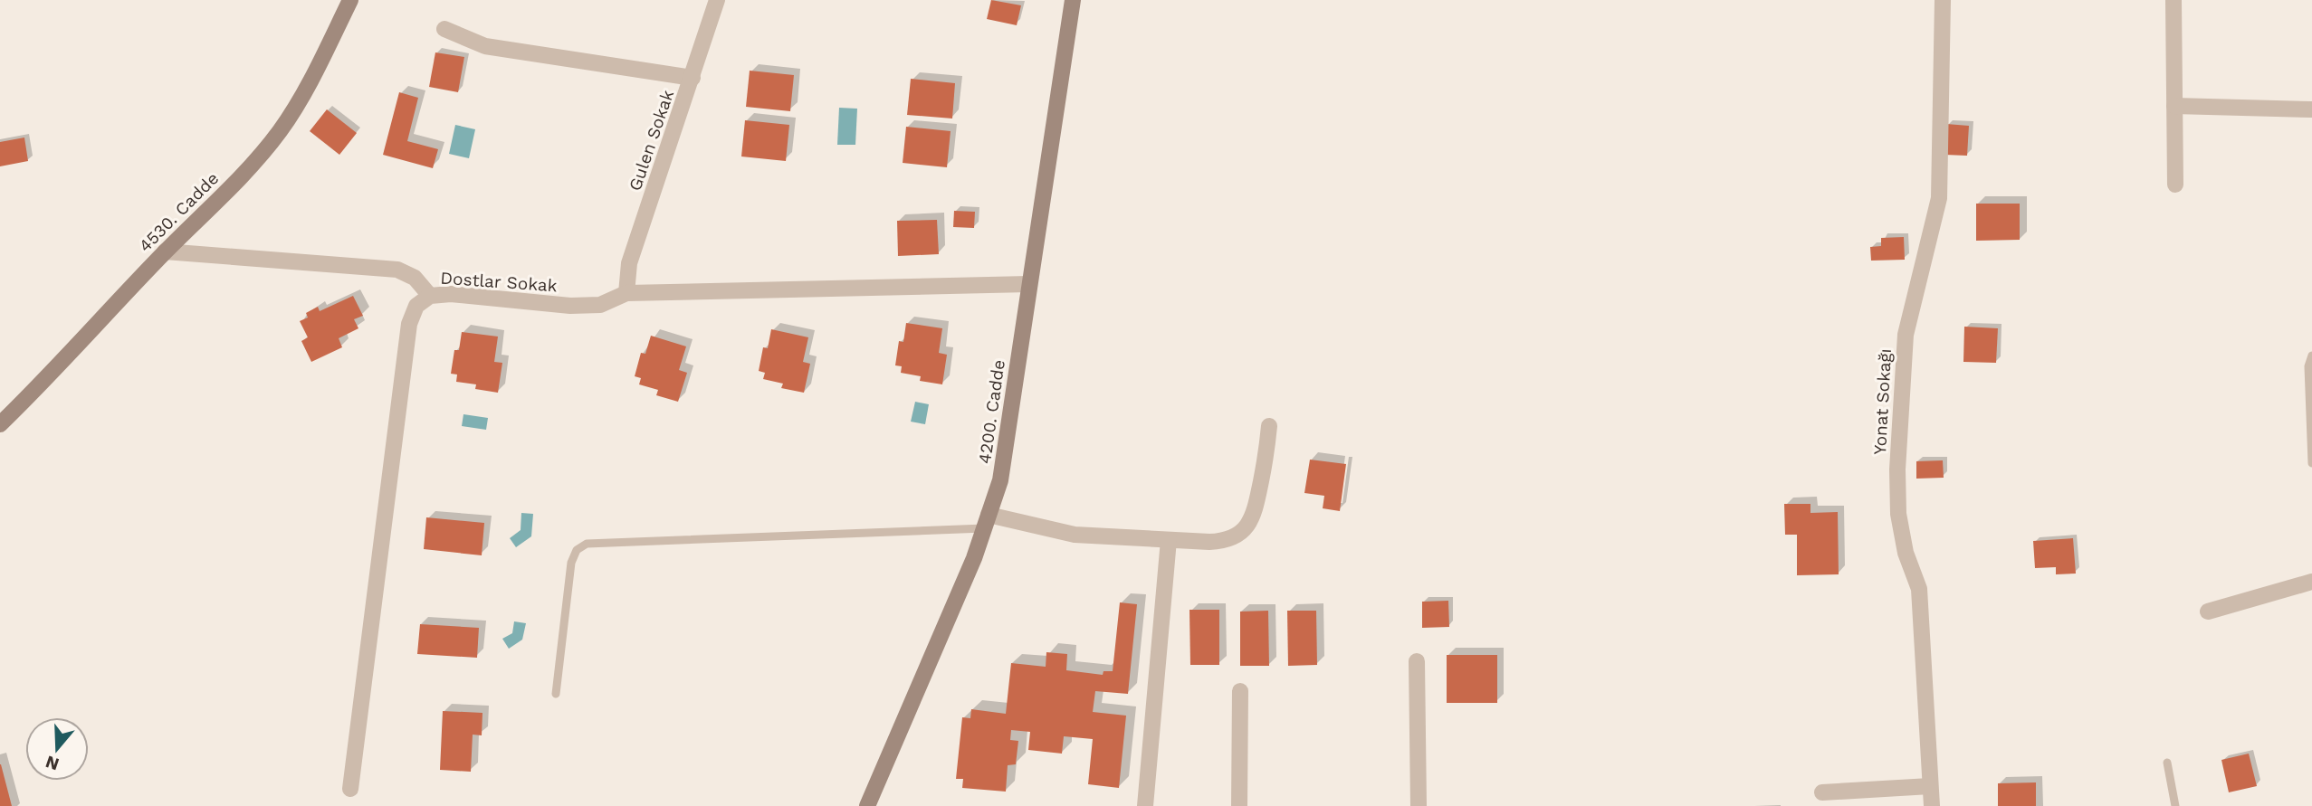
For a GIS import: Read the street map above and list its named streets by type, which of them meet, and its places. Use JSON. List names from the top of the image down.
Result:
{
  "streets": {
    "main road": ["4530. Cadde", "4200. Cadde"],
    "street": ["Gulen Sokak", "Dostlar Sokak", "Yonat Sokağı"]
  },
  "crossings": [
    ["Gulen Sokak", "Dostlar Sokak"],
    ["Dostlar Sokak", "4200. Cadde"]
  ],
  "north": "bottom"
}
